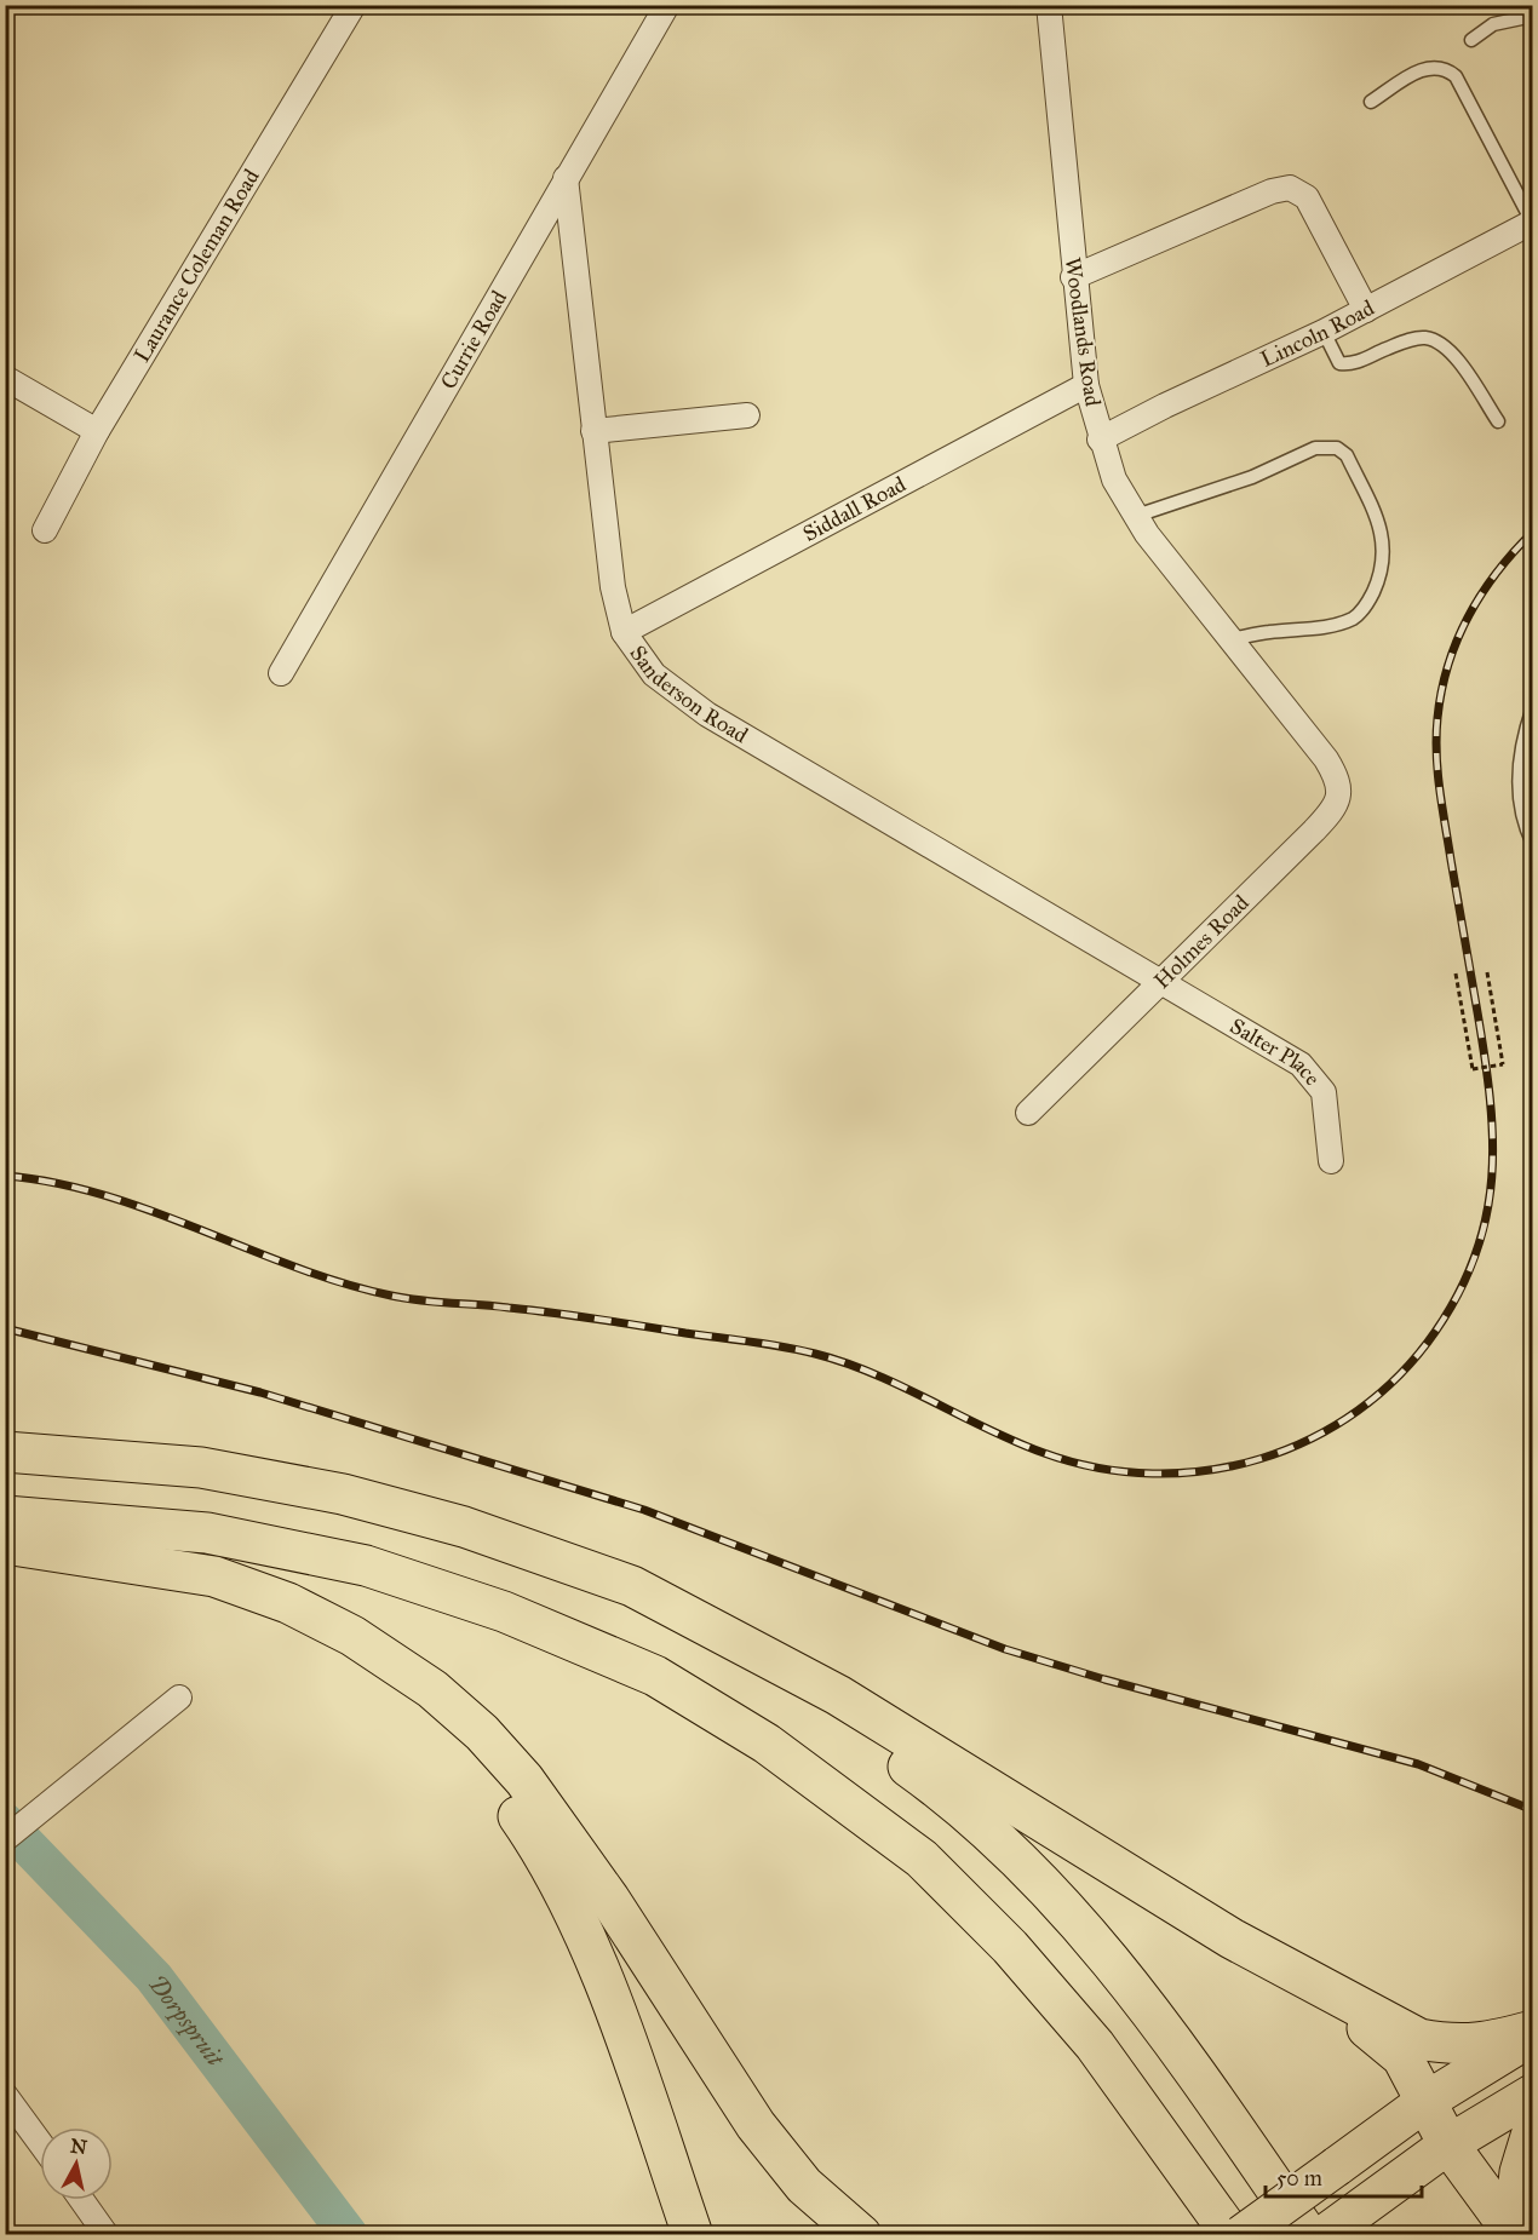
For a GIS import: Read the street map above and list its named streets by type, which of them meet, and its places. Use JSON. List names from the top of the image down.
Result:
{
  "streets": {
    "street": [
      "Laurance Coleman Road",
      "Woodlands Road",
      "Lincoln Road",
      "Currie Road",
      "Siddall Road",
      "Sanderson Road",
      "Holmes Road",
      "Salter Place"
    ]
  },
  "crossings": [
    ["Woodlands Road", "Lincoln Road"],
    ["Woodlands Road", "Siddall Road"],
    ["Woodlands Road", "Holmes Road"],
    ["Currie Road", "Sanderson Road"],
    ["Siddall Road", "Sanderson Road"],
    ["Sanderson Road", "Holmes Road"],
    ["Sanderson Road", "Salter Place"],
    ["Holmes Road", "Salter Place"]
  ],
  "water": ["Dorpspruit"],
  "scale_bar": "50 m",
  "north": "top"
}
